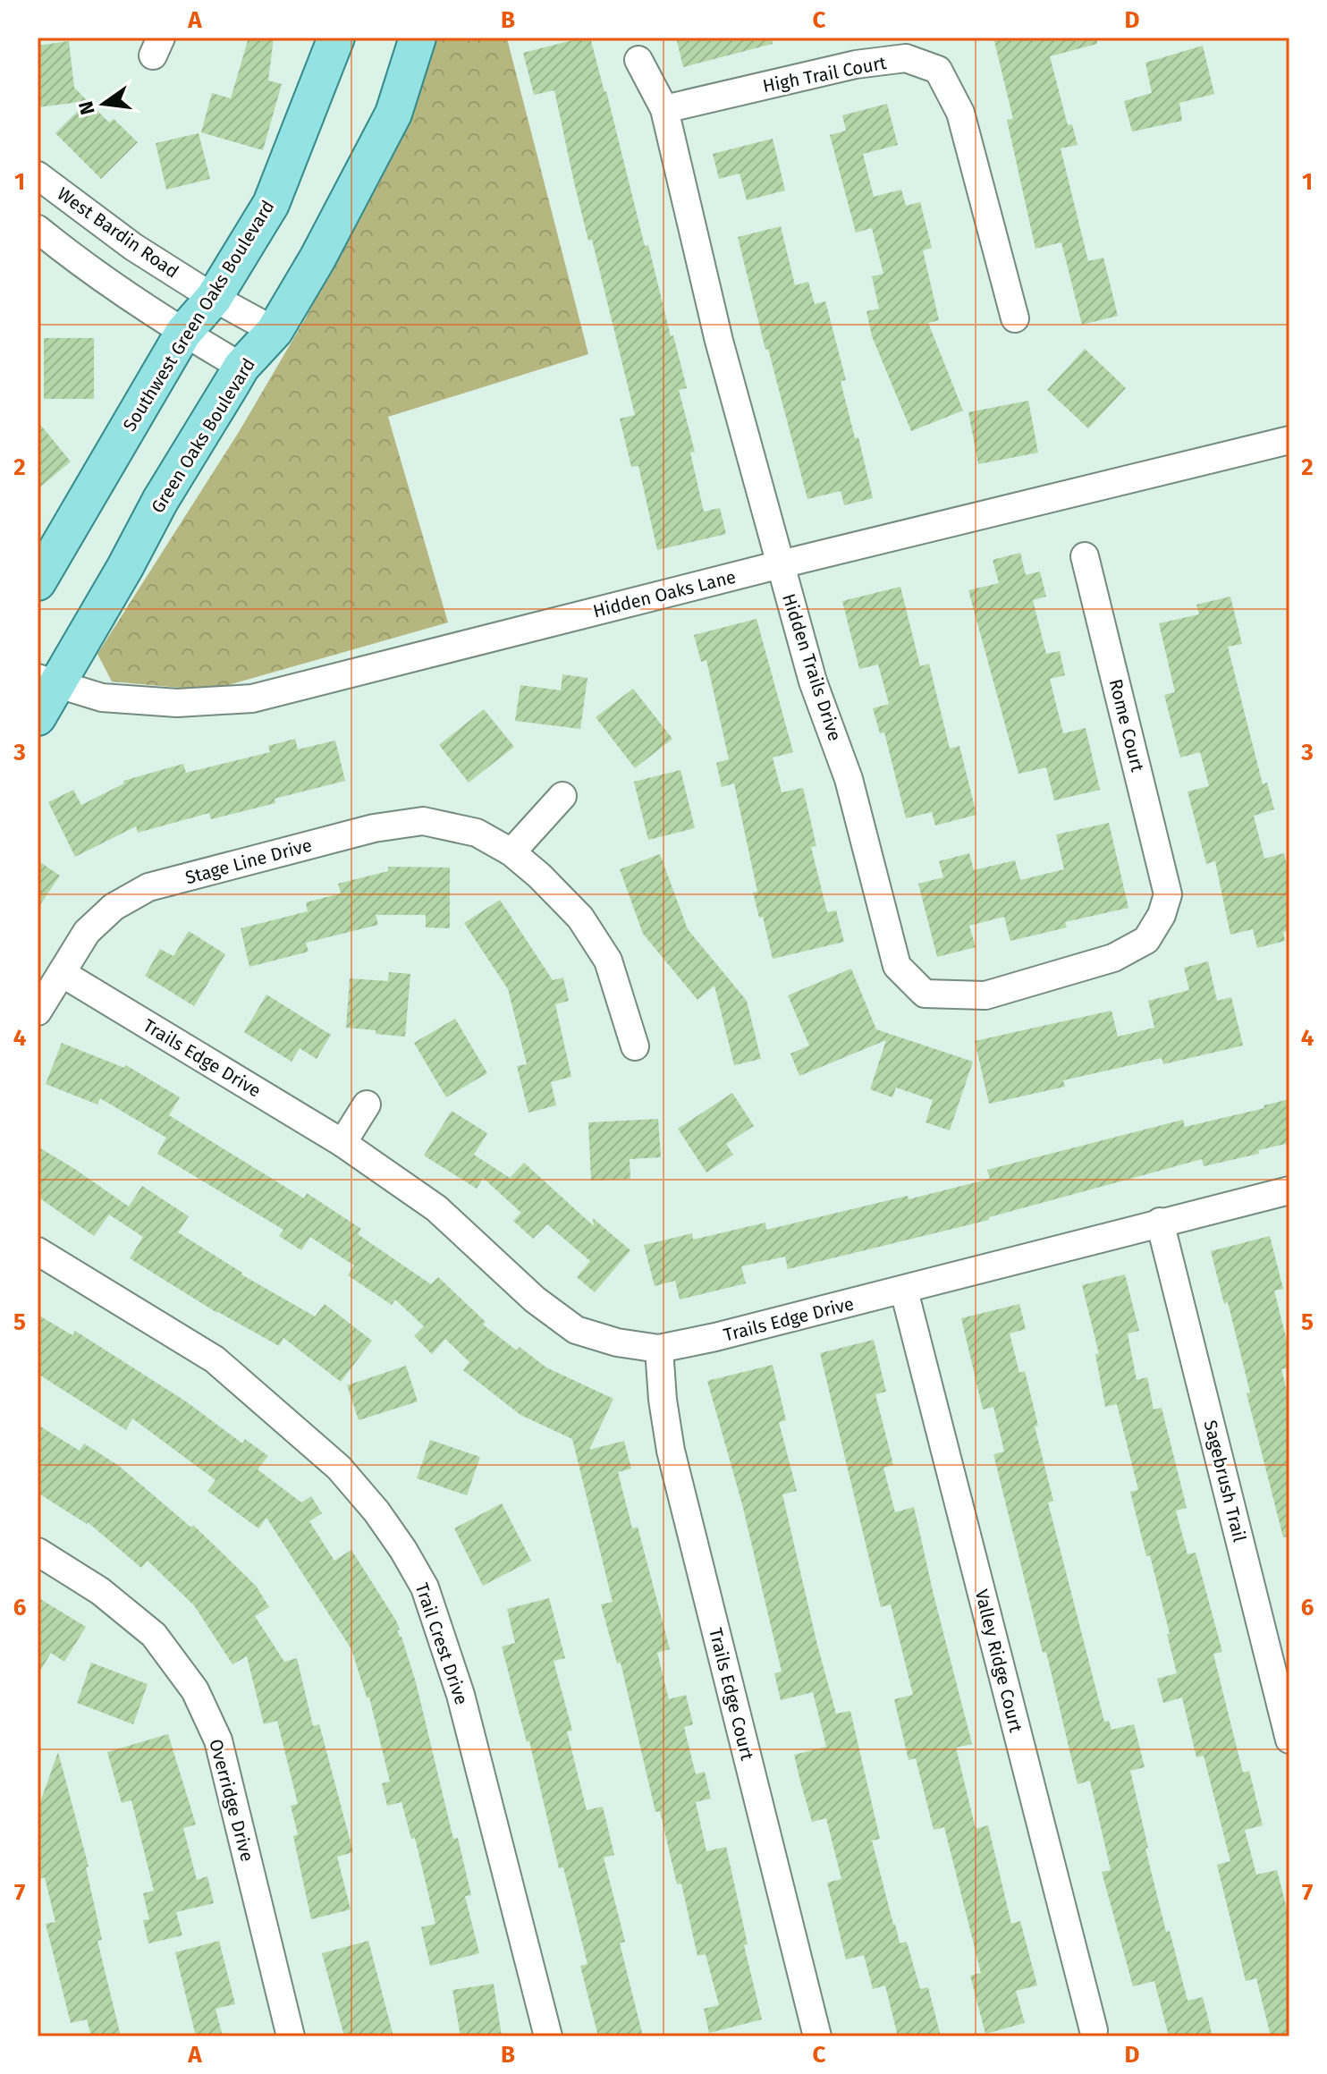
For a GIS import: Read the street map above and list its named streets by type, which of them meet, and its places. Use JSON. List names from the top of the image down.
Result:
{
  "streets": {
    "main road": ["Southwest Green Oaks Boulevard", "Green Oaks Boulevard"],
    "street": [
      "High Trail Court",
      "West Bardin Road",
      "Hidden Oaks Lane",
      "Hidden Trails Drive",
      "Rome Court",
      "Stage Line Drive",
      "Trails Edge Drive",
      "Sagebrush Trail",
      "Trail Crest Drive",
      "Valley Ridge Court",
      "Trails Edge Court",
      "Overridge Drive"
    ]
  },
  "crossings": [
    ["High Trail Court", "Hidden Trails Drive"],
    ["West Bardin Road", "Southwest Green Oaks Boulevard"],
    ["West Bardin Road", "Green Oaks Boulevard"],
    ["Green Oaks Boulevard", "Hidden Oaks Lane"],
    ["Hidden Oaks Lane", "Hidden Trails Drive"],
    ["Hidden Trails Drive", "Rome Court"],
    ["Stage Line Drive", "Trails Edge Drive"],
    ["Trails Edge Drive", "Sagebrush Trail"],
    ["Trails Edge Drive", "Valley Ridge Court"],
    ["Trails Edge Drive", "Trails Edge Court"]
  ],
  "north": "left",
  "grid": {
    "columns": [
      "A",
      "B",
      "C",
      "D"
    ],
    "rows": [
      "1",
      "2",
      "3",
      "4",
      "5",
      "6",
      "7"
    ]
  }
}
